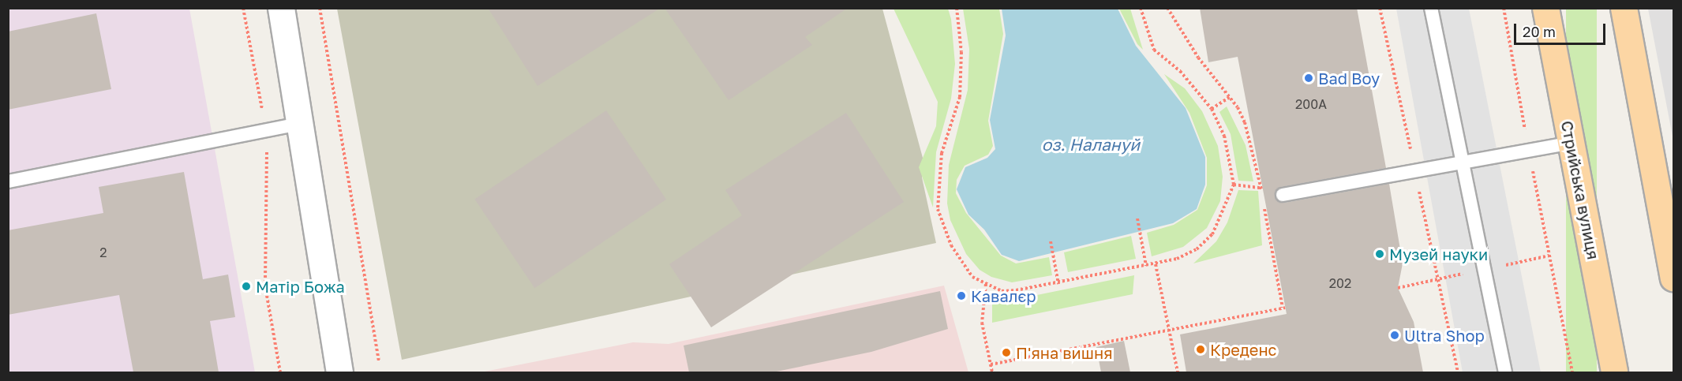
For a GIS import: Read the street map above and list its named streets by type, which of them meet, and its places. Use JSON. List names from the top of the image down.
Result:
{
  "streets": {
    "main road": ["Стрийська вулиця"]
  },
  "water": ["оз. Налануй"],
  "places": [
    "Bad Boy",
    "Музей науки",
    "Матір Божа",
    "Кавалєр",
    "Ultra Shop",
    "Креденс",
    "П'яна вишня"
  ],
  "house_numbers": ["200А", "2", "202"],
  "scale_bar": "20 m"
}
